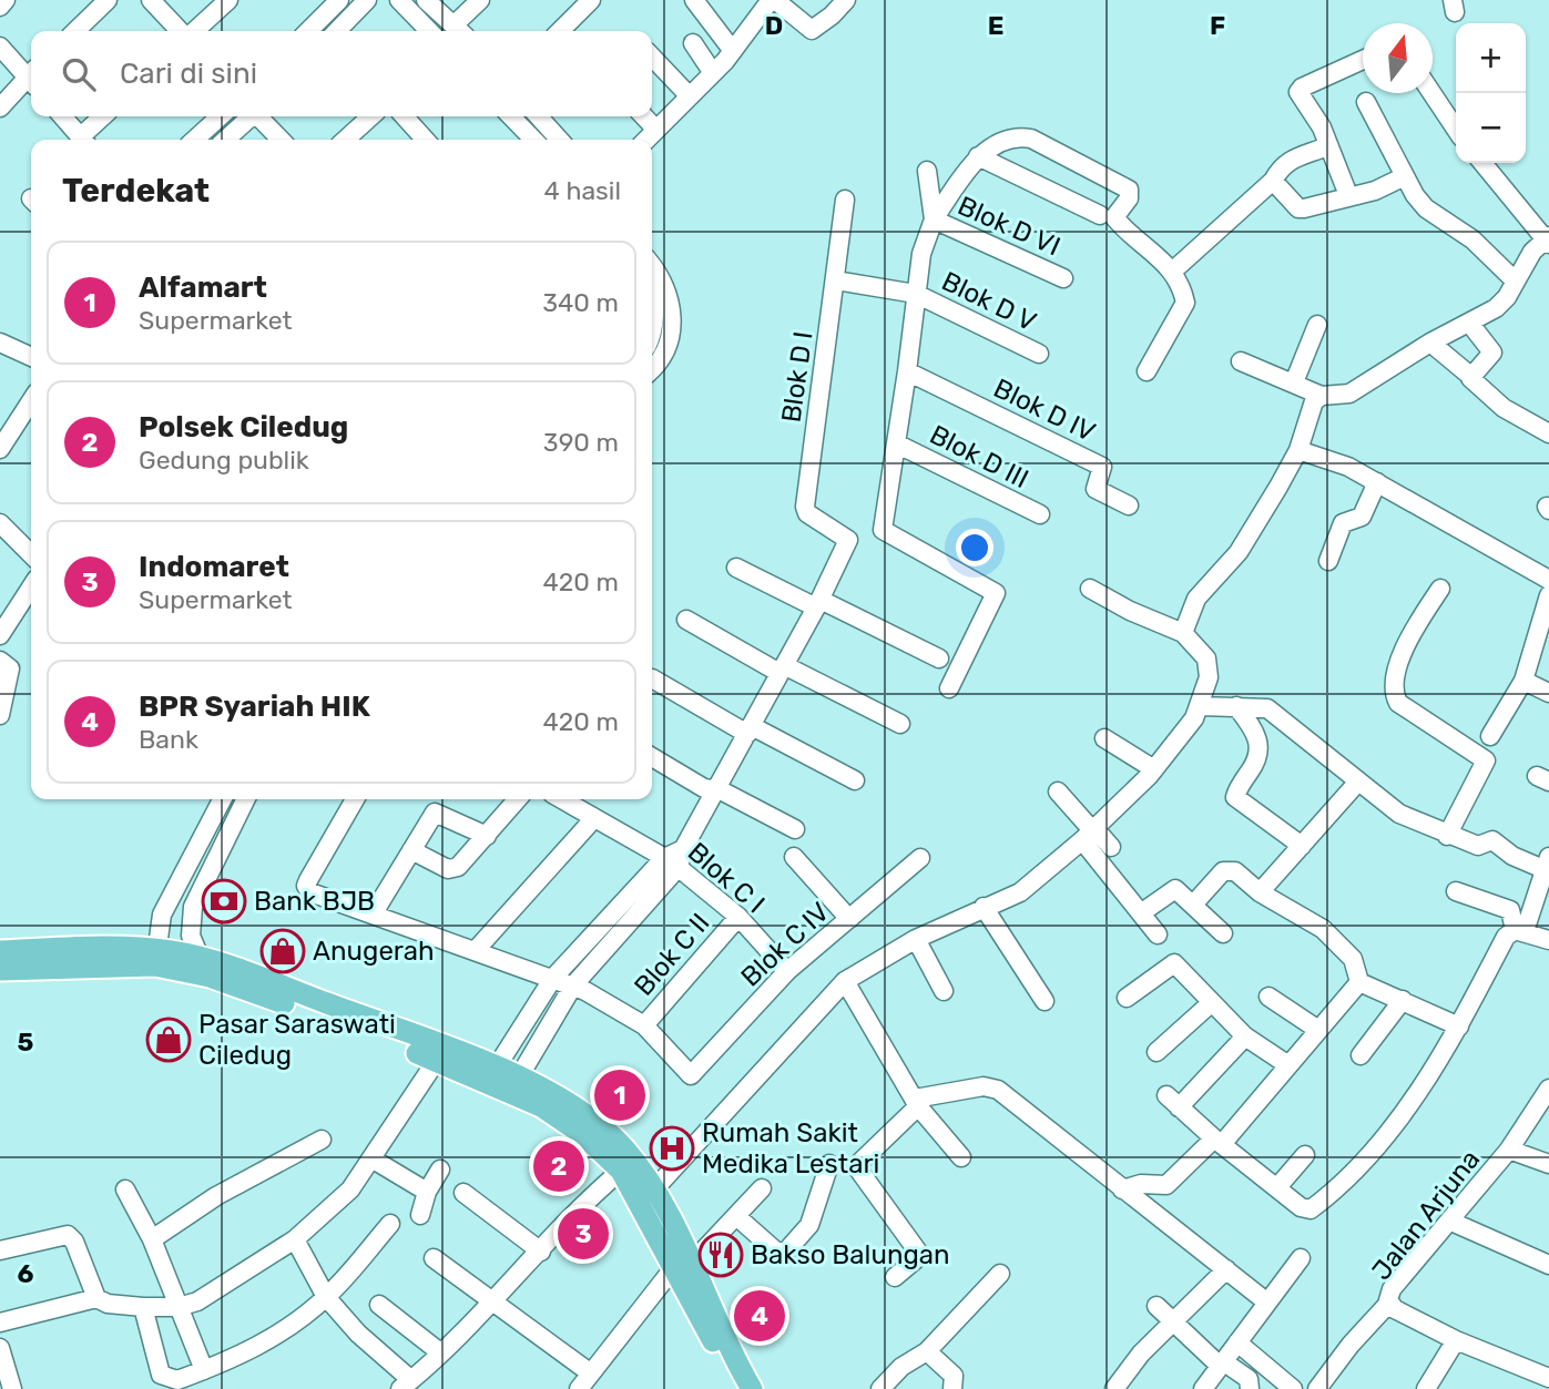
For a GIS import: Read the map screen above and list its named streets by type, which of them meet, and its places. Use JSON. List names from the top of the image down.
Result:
{
  "streets": {
    "street": [
      "Blok D VI",
      "Blok D V",
      "Blok D I",
      "Blok D IV",
      "Blok D III",
      "Blok C I",
      "Blok C IV",
      "Blok C II",
      "Jalan Arjuna"
    ]
  },
  "crossings": [
    ["Blok D V", "Blok D I"],
    ["Blok C I", "Blok C IV"],
    ["Blok C I", "Blok C II"],
    ["Blok C IV", "Blok C II"]
  ],
  "places": {
    "bank": ["Bank BJB"],
    "shop": ["Anugerah", "Pasar Saraswati Ciledug"],
    "hospital": ["Rumah Sakit Medika Lestari"],
    "restaurant": ["Bakso Balungan"]
  },
  "north": "top",
  "page": {
    "map_buttons": ["+", "−"],
    "search": "Cari di sini",
    "heading": ["Terdekat", "4 hasil"],
    "list": [
      {
        "mark": "1",
        "name": "Alfamart",
        "note": "Supermarket",
        "value": "340 m"
      },
      {
        "mark": "2",
        "name": "Polsek Ciledug",
        "note": "Gedung publik",
        "value": "390 m"
      },
      {
        "mark": "3",
        "name": "Indomaret",
        "note": "Supermarket",
        "value": "420 m"
      },
      {
        "mark": "4",
        "name": "BPR Syariah HIK",
        "note": "Bank",
        "value": "420 m"
      }
    ],
    "pins": [
      "1",
      "2",
      "3",
      "4"
    ]
  },
  "grid": {
    "columns": ["D", "E", "F"],
    "rows": ["5", "6"]
  }
}
